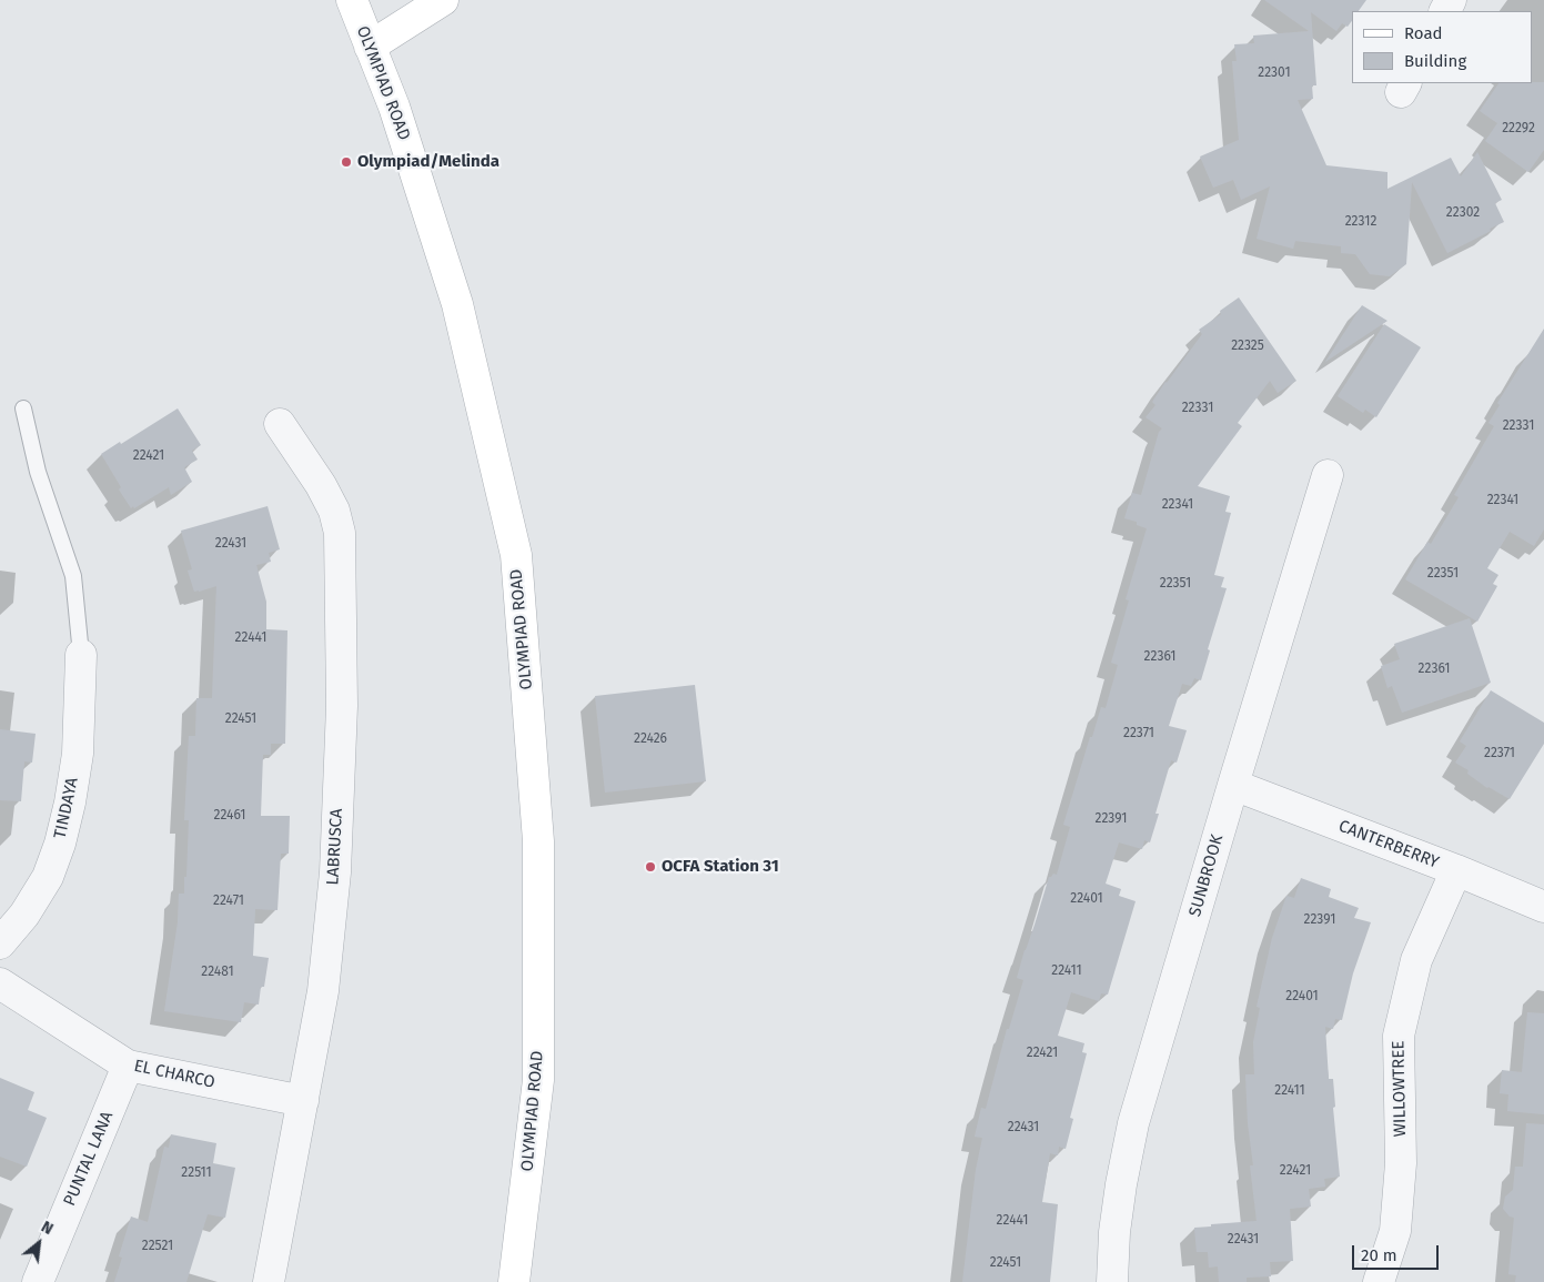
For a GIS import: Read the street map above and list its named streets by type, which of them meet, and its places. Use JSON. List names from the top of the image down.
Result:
{
  "streets": {
    "main road": ["OLYMPIAD ROAD"],
    "street": [
      "TINDAYA",
      "CANTERBERRY",
      "LABRUSCA",
      "SUNBROOK",
      "EL CHARCO",
      "WILLOWTREE",
      "PUNTAL LANA"
    ]
  },
  "crossings": [
    ["CANTERBERRY", "SUNBROOK"],
    ["CANTERBERRY", "WILLOWTREE"],
    ["LABRUSCA", "EL CHARCO"],
    ["EL CHARCO", "PUNTAL LANA"]
  ],
  "places": ["Olympiad/Melinda", "OCFA Station 31"],
  "house_numbers": [
    "22301",
    "22292",
    "22302",
    "22312",
    "22325",
    "22331",
    "22331",
    "22421",
    "22341",
    "22341",
    "22431",
    "22351",
    "22351",
    "22441",
    "22361",
    "22361",
    "22451",
    "22371",
    "22426",
    "22371",
    "22461",
    "22391",
    "22401",
    "22471",
    "22391",
    "22411",
    "22481",
    "22401",
    "22421",
    "22411",
    "22431",
    "22421",
    "22511",
    "22441",
    "22431",
    "22521",
    "22451"
  ],
  "legend": ["Road", "Building"],
  "scale_bar": "20 m",
  "north": "top right"
}
